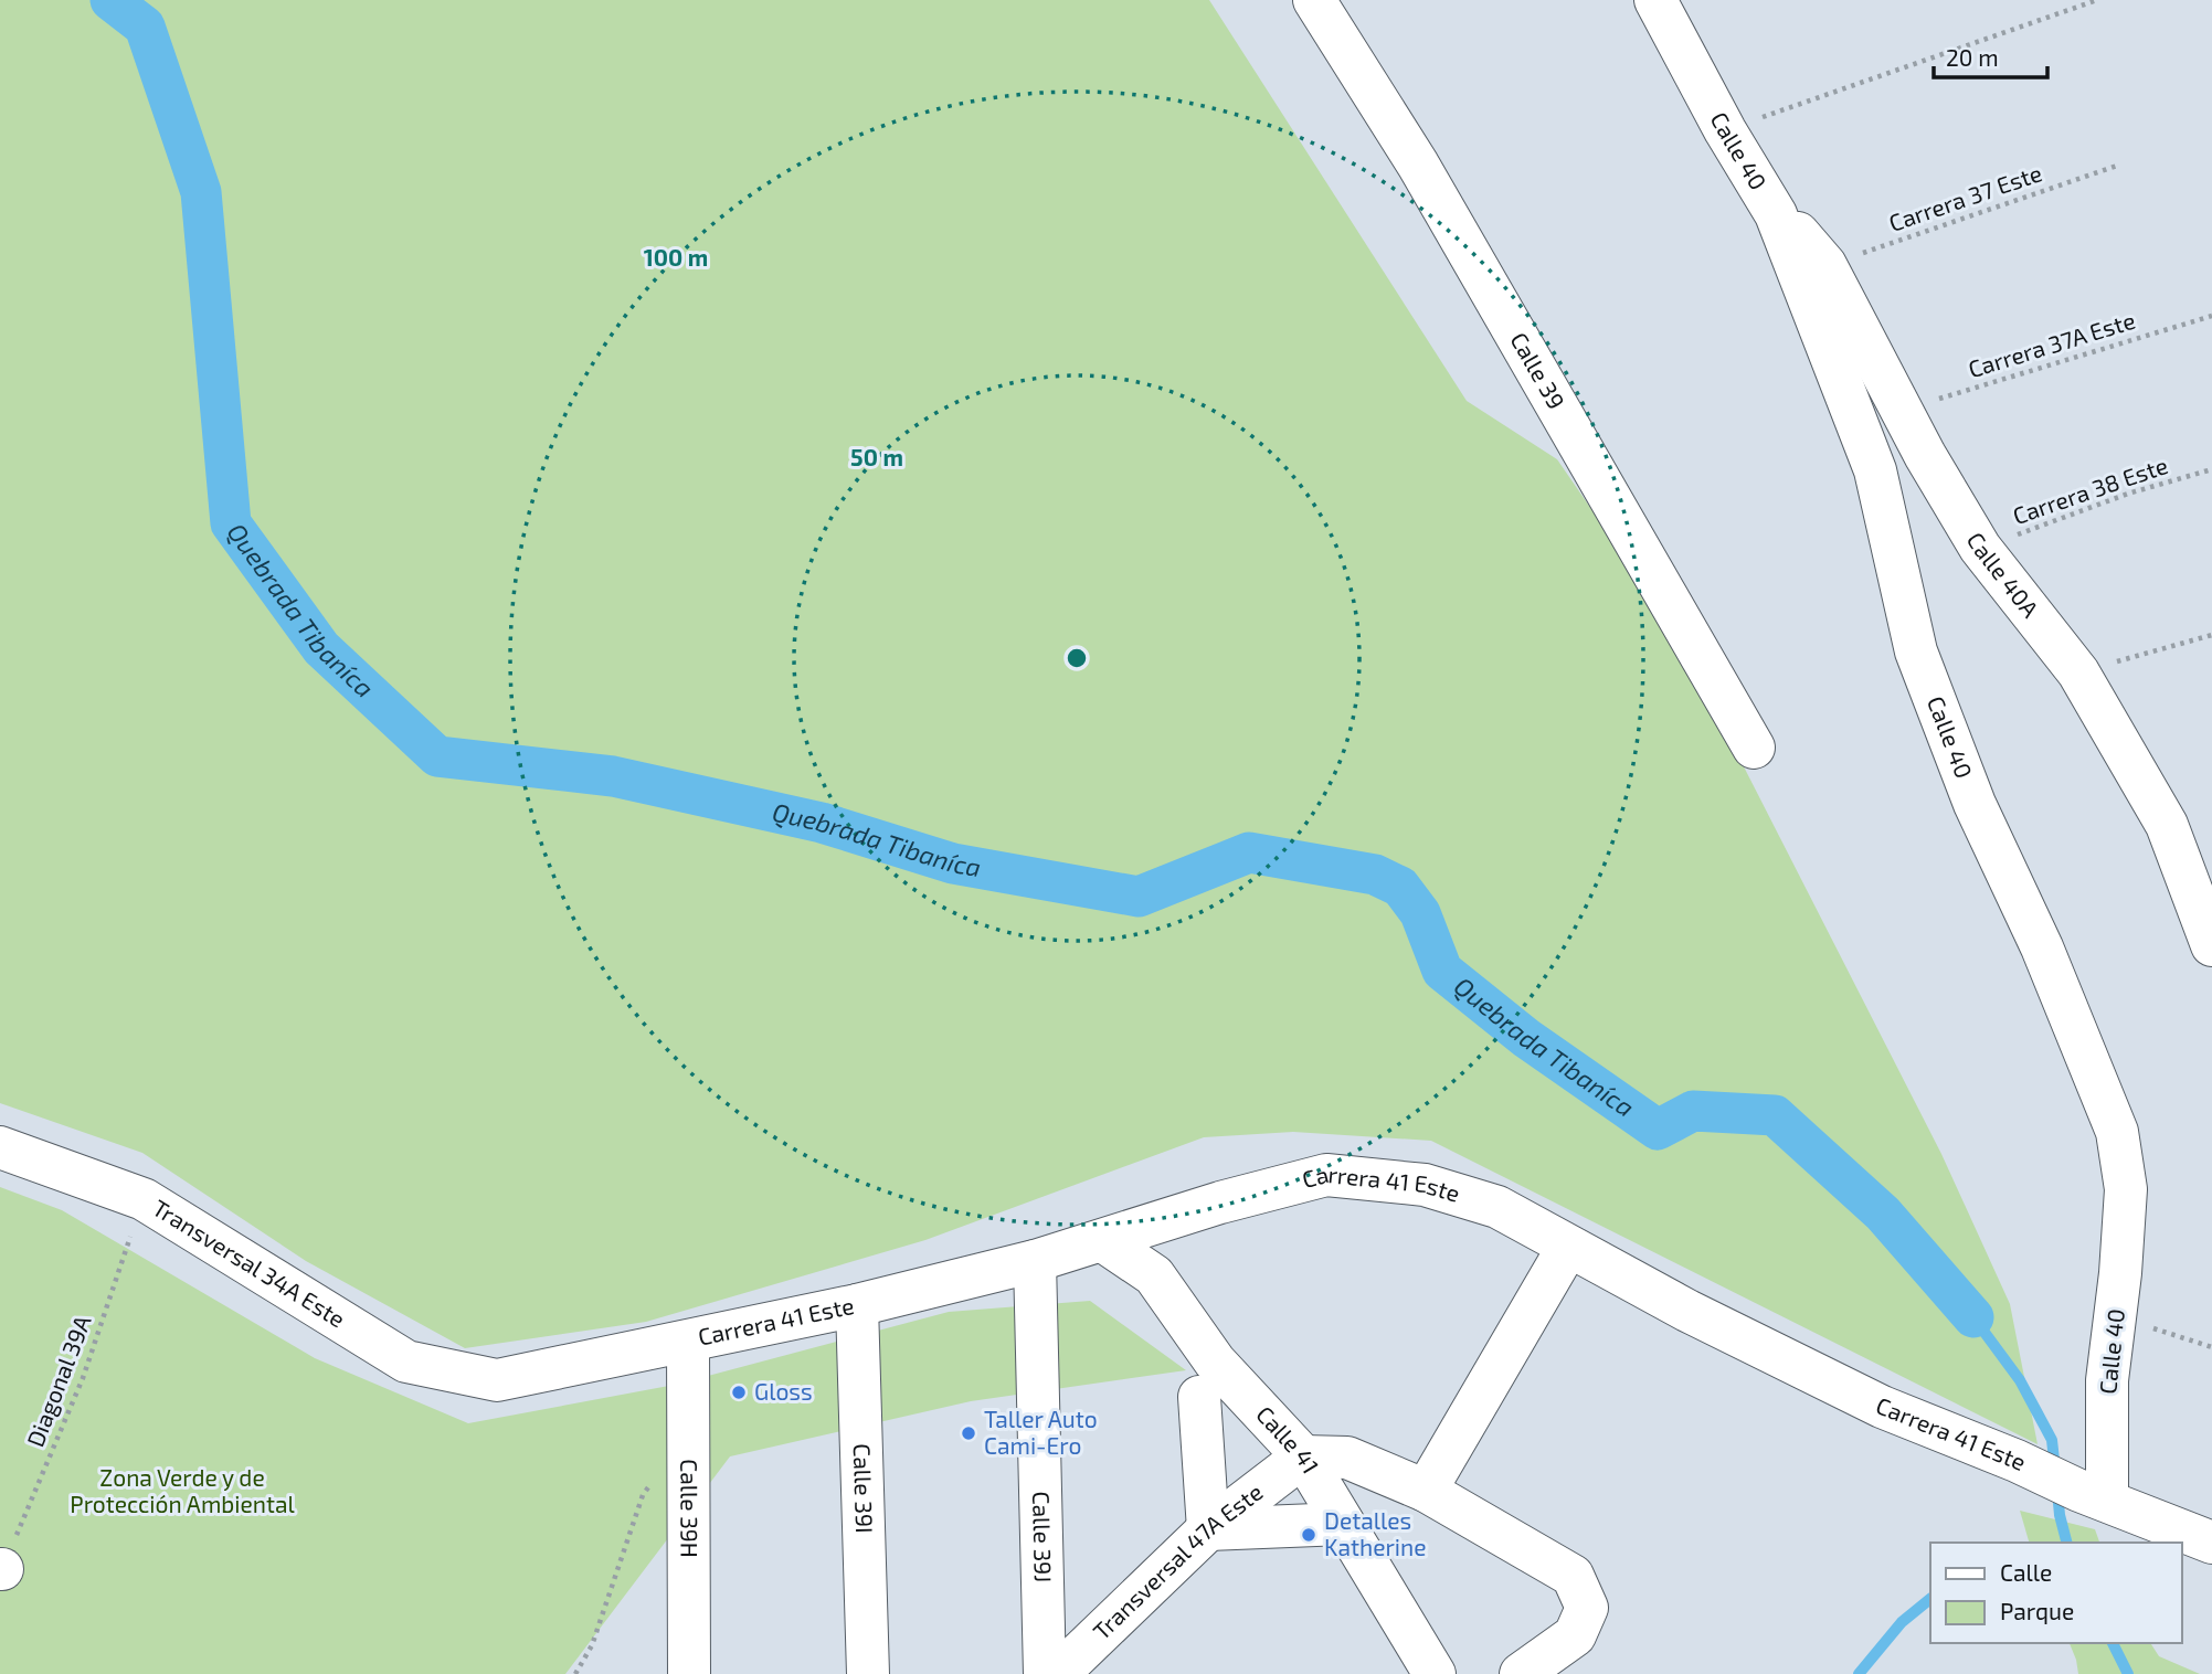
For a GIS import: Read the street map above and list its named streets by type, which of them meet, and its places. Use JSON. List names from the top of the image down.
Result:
{
  "streets": {
    "street": [
      "Calle 40",
      "Calle 39",
      "Calle 40A",
      "Carrera 41 Este",
      "Transversal 34A Este",
      "Calle 41",
      "Calle 39I",
      "Calle 39H",
      "Calle 39J",
      "Transversal 47A Este"
    ],
    "path": [
      "Carrera 37 Este",
      "Carrera 37A Este",
      "Carrera 38 Este",
      "Diagonal 39A"
    ]
  },
  "crossings": [
    ["Calle 40", "Calle 40A"],
    ["Calle 40", "Carrera 41 Este"],
    ["Carrera 37 Este", "Calle 40A"],
    ["Carrera 37A Este", "Calle 40A"],
    ["Carrera 38 Este", "Calle 40A"],
    ["Carrera 41 Este", "Transversal 34A Este"],
    ["Carrera 41 Este", "Calle 41"],
    ["Carrera 41 Este", "Calle 39I"],
    ["Carrera 41 Este", "Calle 39H"],
    ["Carrera 41 Este", "Calle 39J"],
    ["Transversal 34A Este", "Diagonal 39A"],
    ["Calle 41", "Transversal 47A Este"]
  ],
  "water": ["Quebrada Tibaníca"],
  "parks": ["Zona Verde y de Protección Ambiental"],
  "places": ["Gloss", "Taller Auto Cami-Ero", "Detalles Katherine"],
  "legend": ["Calle", "Parque"],
  "scale_bar": "20 m",
  "rings": ["100 m", "50 m"]
}
